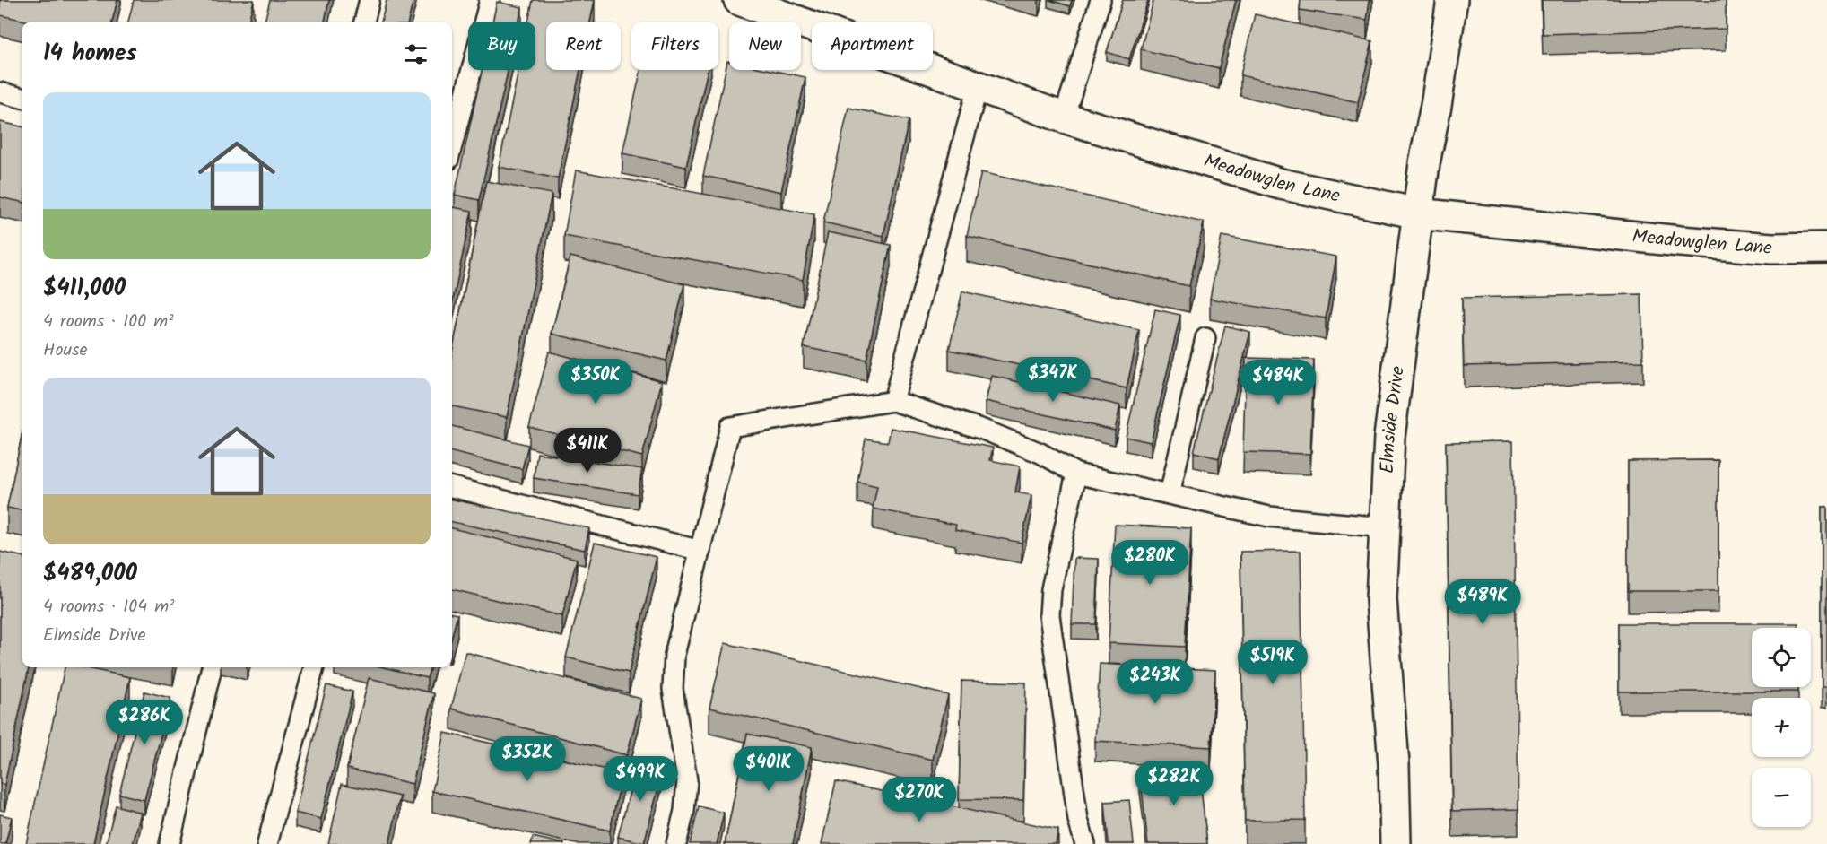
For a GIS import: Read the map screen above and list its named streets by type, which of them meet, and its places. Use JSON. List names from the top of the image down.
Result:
{
  "streets": {
    "street": ["Meadowglen Lane", "Elmside Drive"]
  },
  "crossings": [
    ["Meadowglen Lane", "Elmside Drive"]
  ],
  "page": {
    "chip": [
      "Buy",
      "Rent",
      "Filters",
      "New",
      "Apartment"
    ],
    "heading": "14 homes",
    "list": [
      {
        "name": "$411,000",
        "note": "4 rooms · 100 m² · House"
      },
      {
        "name": "$489,000",
        "note": "4 rooms · 104 m² · Elmside Drive"
      }
    ],
    "price": [
      "$347K",
      "$350K",
      "$484K",
      "$411K",
      "$280K",
      "$489K",
      "$519K",
      "$243K",
      "$286K",
      "$352K",
      "$401K",
      "$499K",
      "$282K",
      "$270K"
    ],
    "map_buttons": ["+", "−"]
  }
}
